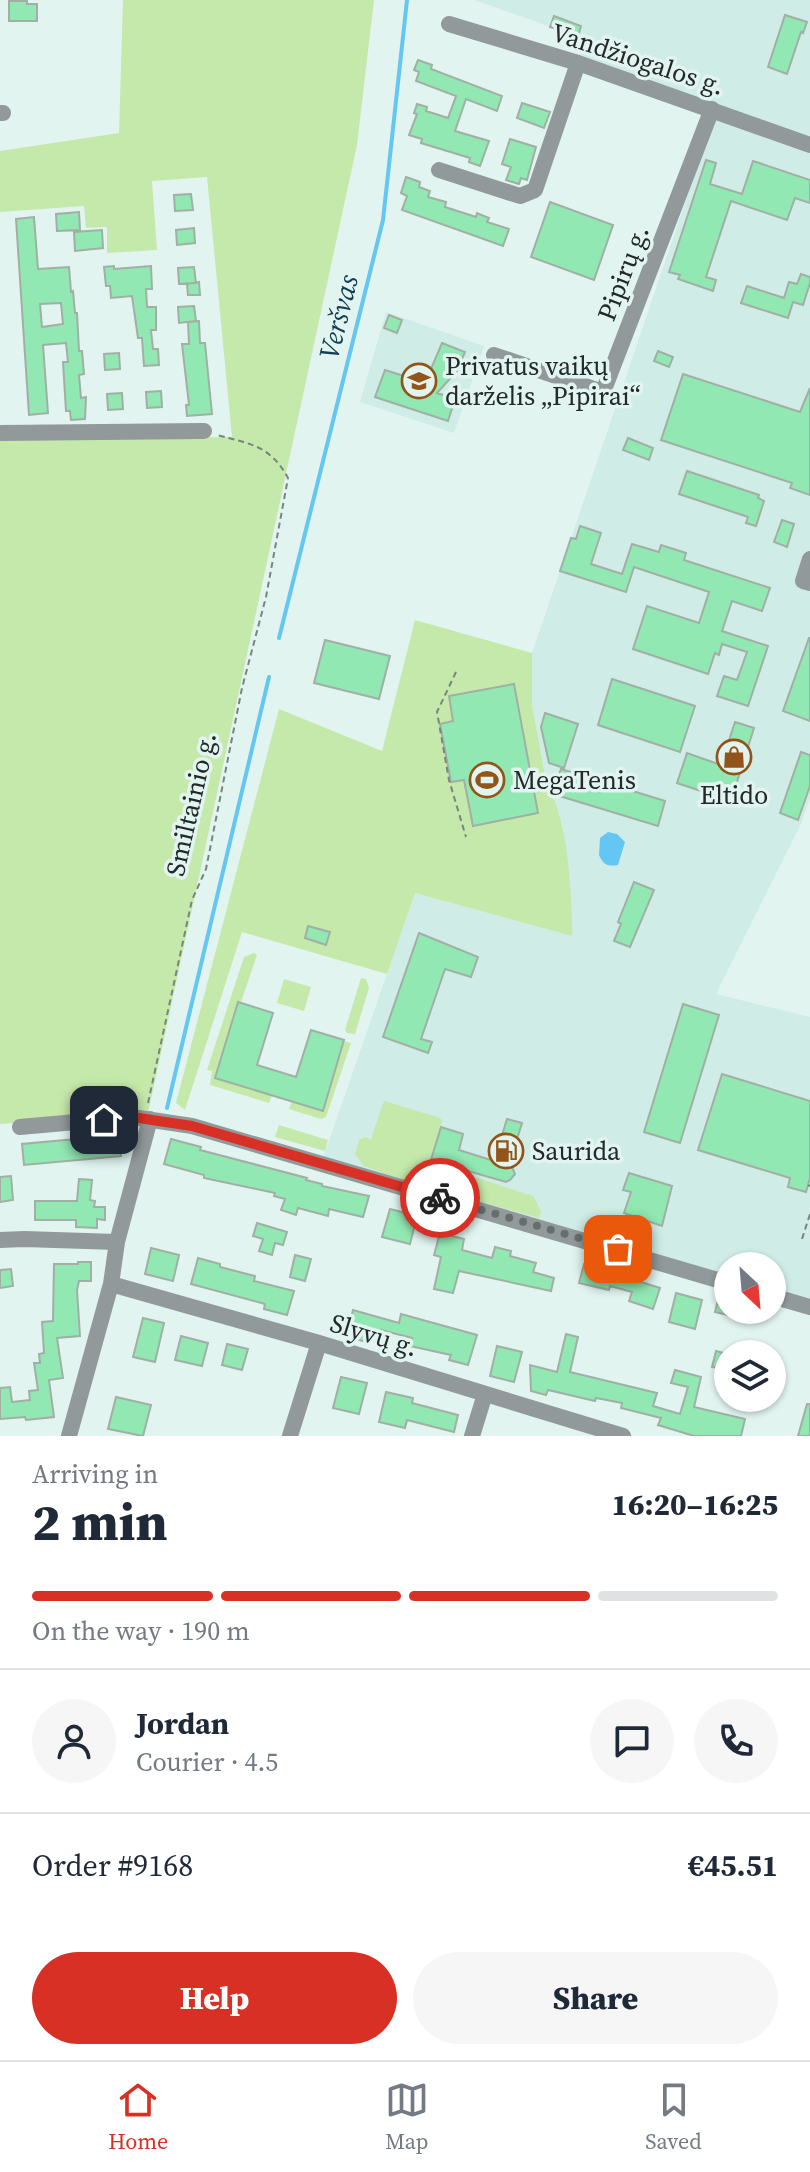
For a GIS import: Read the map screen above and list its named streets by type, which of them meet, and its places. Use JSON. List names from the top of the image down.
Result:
{
  "streets": {
    "street": ["Vandžiogalos g.", "Pipirų g.", "Slyvų g."],
    "path": ["Smiltainio g."]
  },
  "crossings": [
    ["Vandžiogalos g.", "Pipirų g."]
  ],
  "water": ["Veršvas"],
  "places": {
    "school or university": ["Privatus vaikų darželis „Pipirai“"],
    "shop": ["Eltido"],
    "sports": ["MegaTenis"],
    "fuel station": ["Saurida"]
  },
  "north": "bottom right",
  "page": {
    "heading": ["2 min", "Arriving in", "16:20–16:25"],
    "panel": [
      "Jordan",
      "Courier · 4.5",
      "Order #9168",
      "€45.51"
    ],
    "bar": "On the way · 190 m",
    "buttons": ["Help", "Share"],
    "tabs": ["Home", "Map", "Saved"]
  }
}
